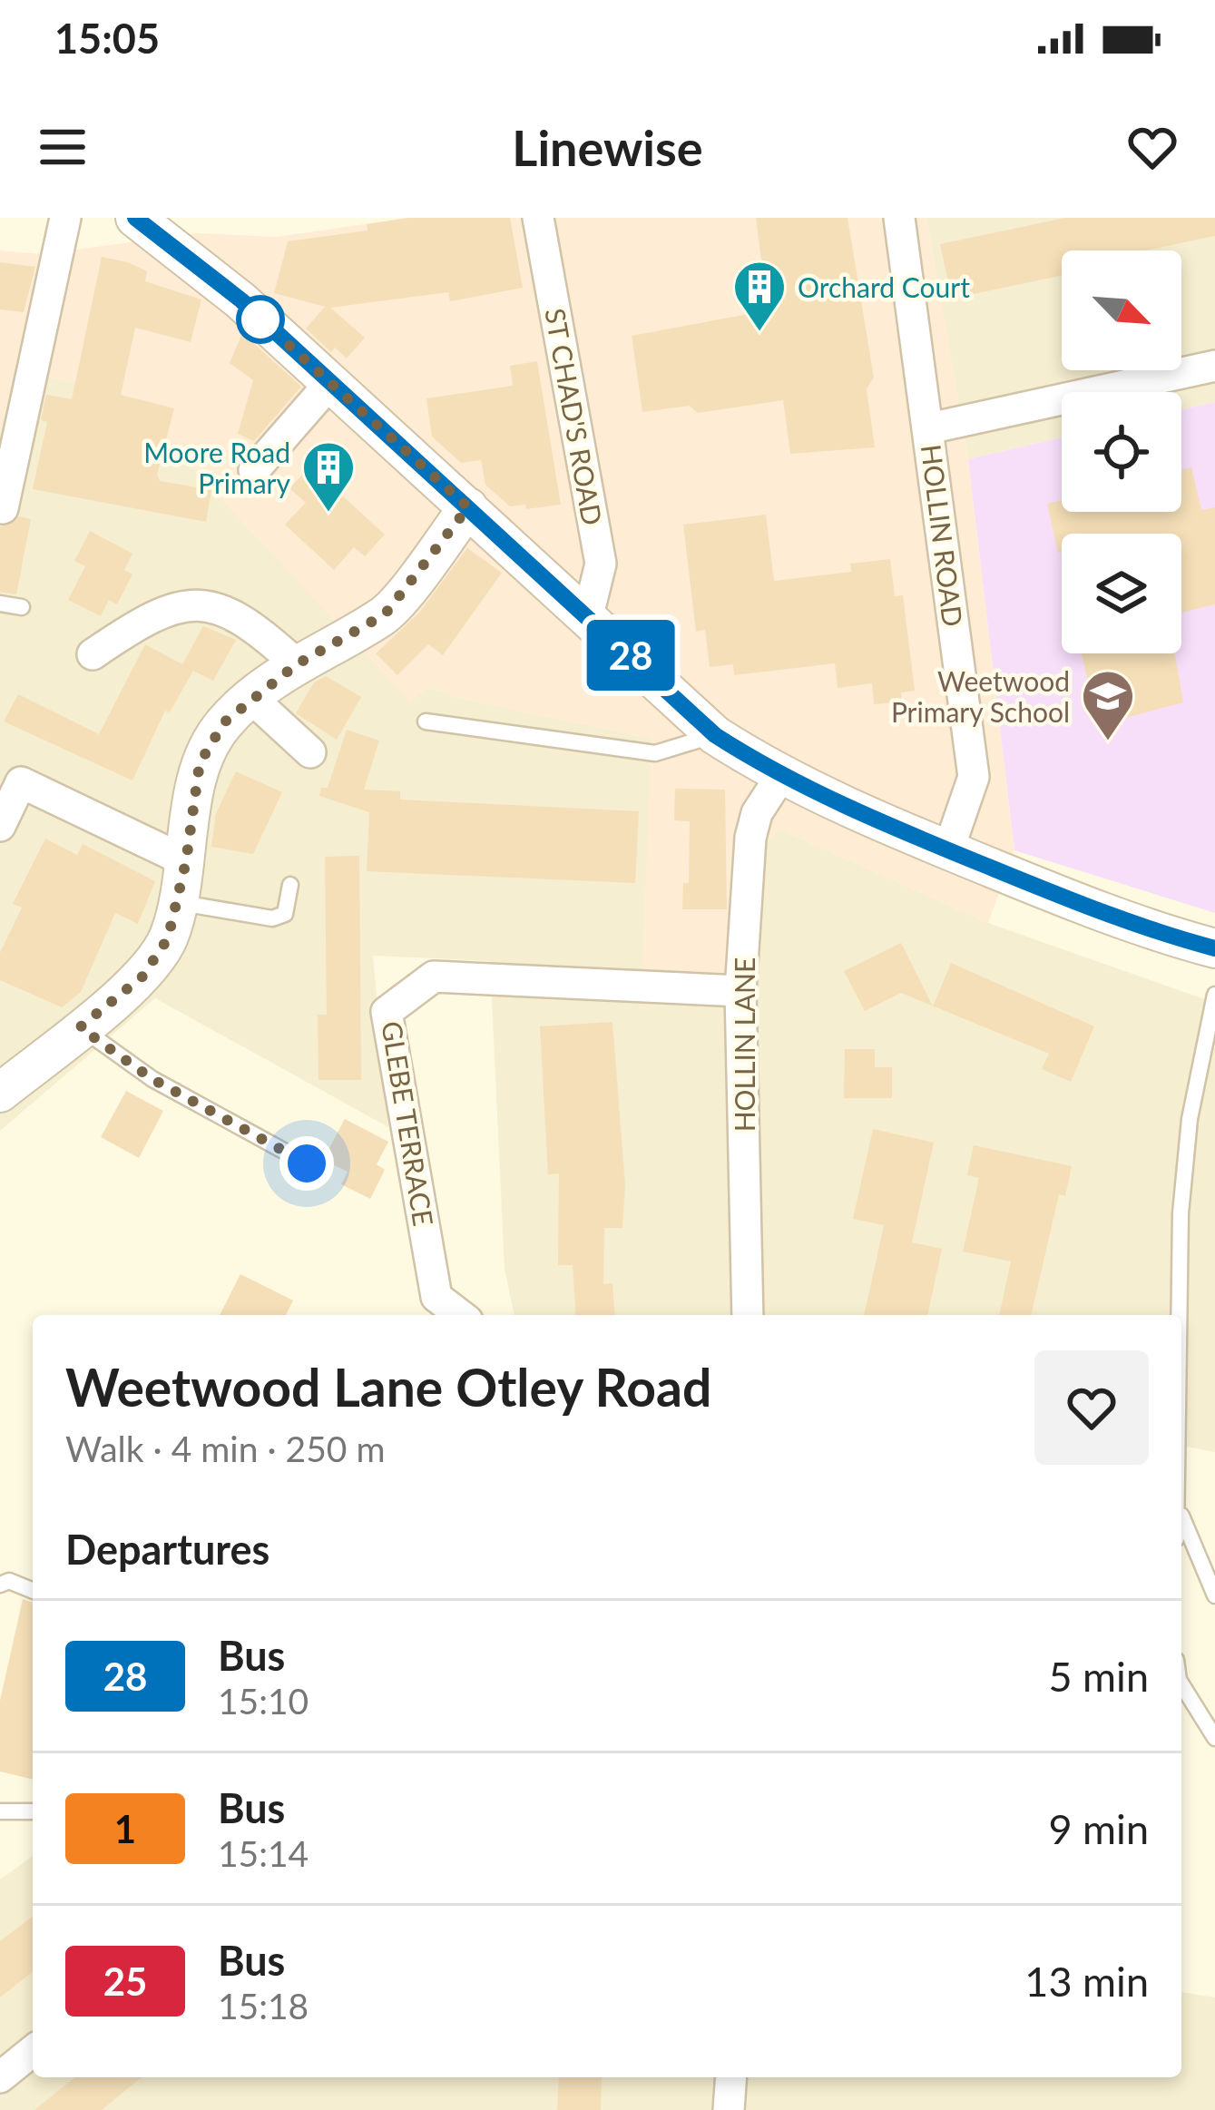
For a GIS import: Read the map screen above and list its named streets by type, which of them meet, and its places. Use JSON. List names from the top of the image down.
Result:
{
  "streets": {
    "street": [
      "ST CHAD'S ROAD",
      "HOLLIN ROAD",
      "HOLLIN LANE",
      "GLEBE TERRACE"
    ]
  },
  "crossings": [
    ["HOLLIN LANE", "GLEBE TERRACE"]
  ],
  "places": {
    "building": ["Orchard Court", "Moore Road Primary"],
    "school or university": ["Weetwood Primary School"]
  },
  "lines": ["bus line 28"],
  "north": "bottom right",
  "page": {
    "status": "15:05",
    "header": "Linewise",
    "on_map": "28",
    "heading": [
      ["Weetwood Lane Otley Road", "Walk · 4 min · 250 m"],
      "Departures"
    ],
    "list": [
      {
        "mark": "28",
        "name": "Bus",
        "note": "15:10",
        "value": "5 min"
      },
      {
        "mark": "1",
        "name": "Bus",
        "note": "15:14",
        "value": "9 min"
      },
      {
        "mark": "25",
        "name": "Bus",
        "note": "15:18",
        "value": "13 min"
      }
    ]
  }
}
